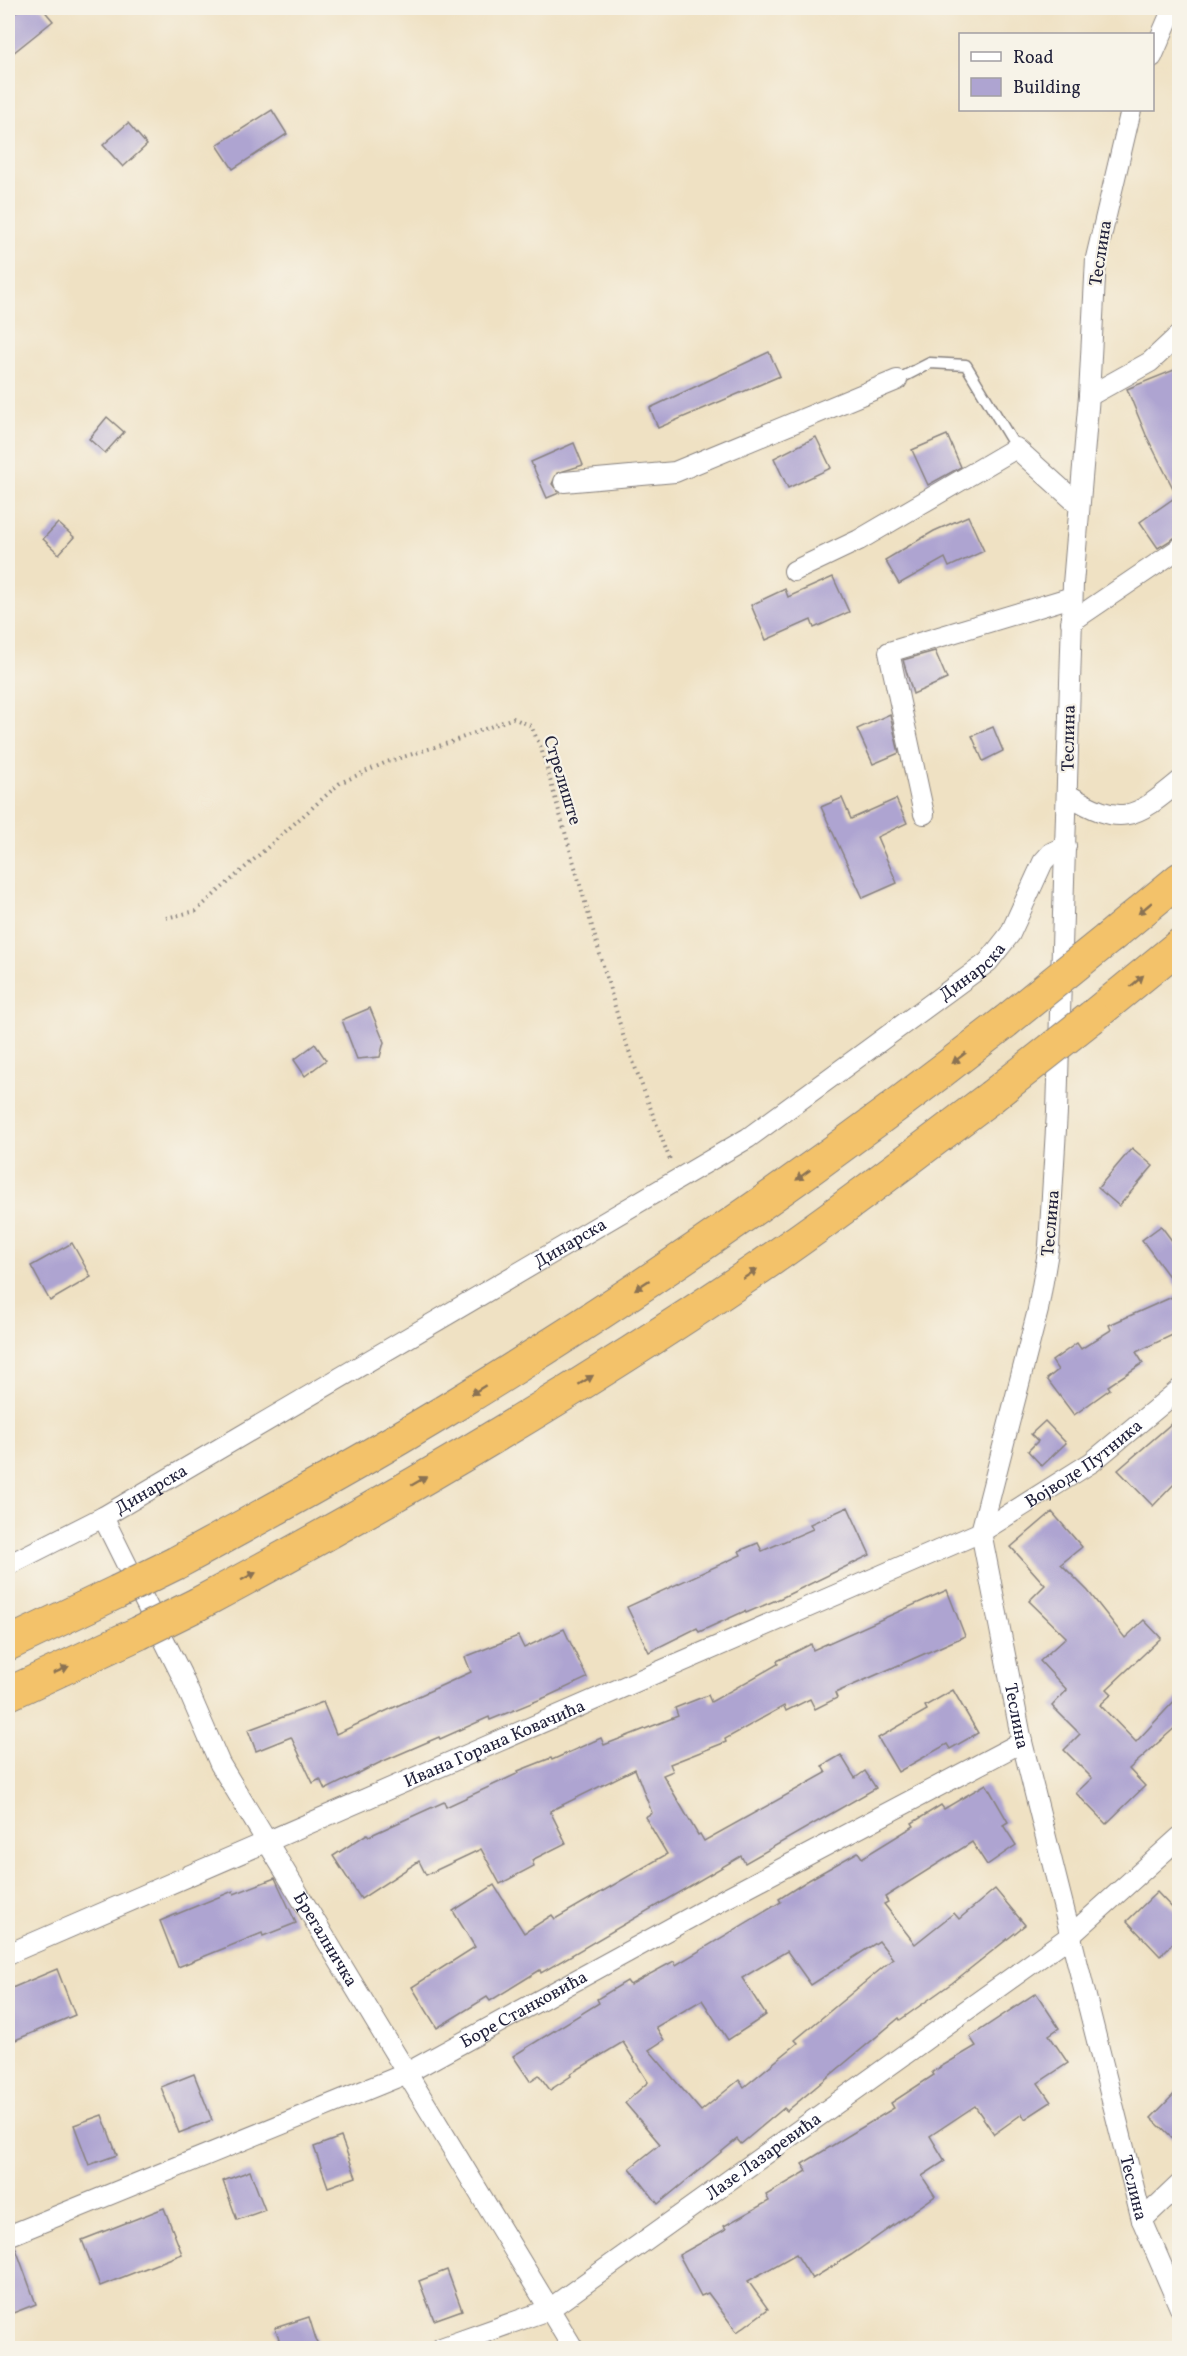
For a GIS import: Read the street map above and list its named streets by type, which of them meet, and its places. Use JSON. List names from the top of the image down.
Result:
{
  "streets": {
    "street": [
      "Теслина",
      "Динарска",
      "Војводе Путника",
      "Ивана Горана Ковачића",
      "Брегалничка",
      "Боре Станковића",
      "Лазе Лазаревића"
    ],
    "path": ["Стрелиште"]
  },
  "crossings": [
    ["Теслина", "Динарска"],
    ["Теслина", "Војводе Путника"],
    ["Теслина", "Ивана Горана Ковачића"],
    ["Теслина", "Боре Станковића"],
    ["Теслина", "Лазе Лазаревића"],
    ["Стрелиште", "Динарска"],
    ["Динарска", "Брегалничка"],
    ["Војводе Путника", "Ивана Горана Ковачића"],
    ["Ивана Горана Ковачића", "Брегалничка"],
    ["Брегалничка", "Боре Станковића"],
    ["Брегалничка", "Лазе Лазаревића"]
  ],
  "legend": ["Road", "Building"]
}
